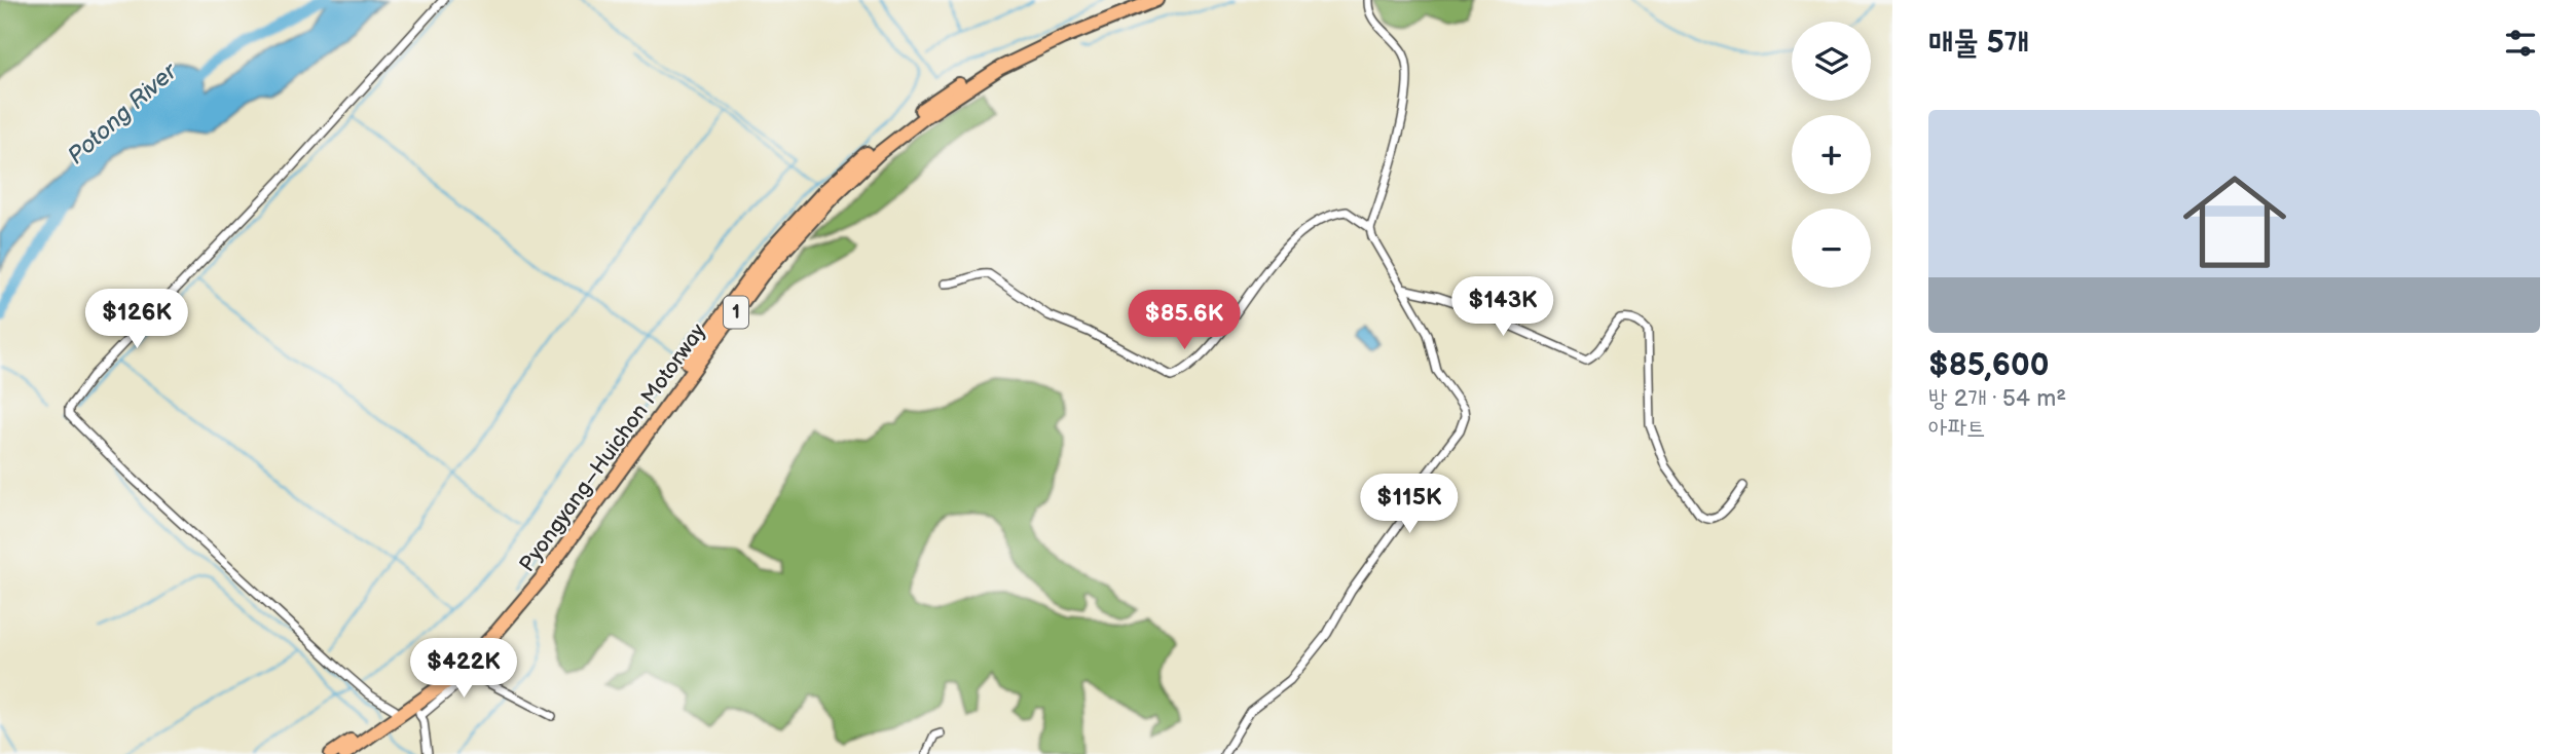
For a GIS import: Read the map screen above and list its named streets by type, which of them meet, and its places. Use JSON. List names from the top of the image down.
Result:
{
  "streets": {
    "highway": ["1", "Pyongyang–Huichon Motorway"]
  },
  "water": ["Potong River"],
  "page": {
    "heading": "매물 5개",
    "map_buttons": ["+", "−"],
    "list": [
      {
        "name": "$85,600",
        "note": "방 2개 · 54 m² · 아파트"
      }
    ],
    "price": [
      "$143K",
      "$126K",
      "$85.6K",
      "$115K",
      "$422K"
    ]
  }
}
